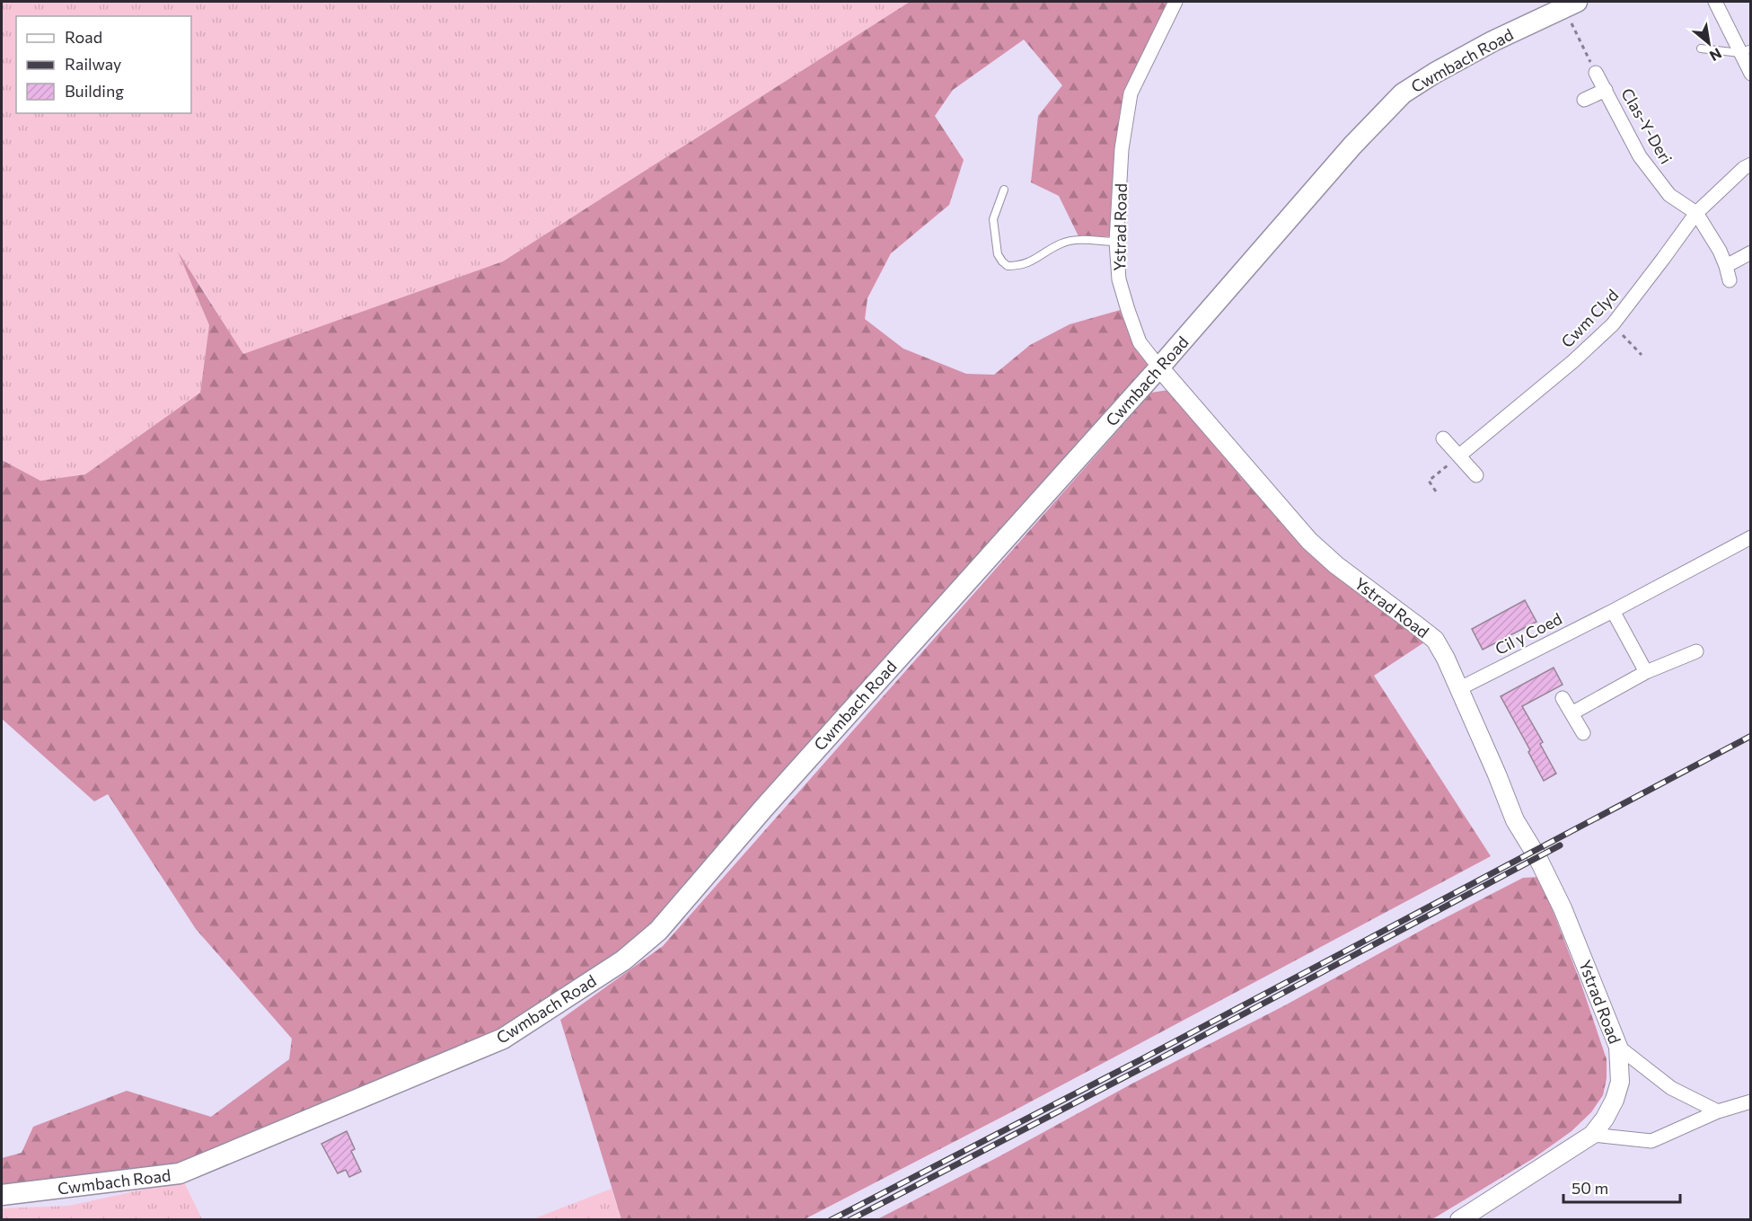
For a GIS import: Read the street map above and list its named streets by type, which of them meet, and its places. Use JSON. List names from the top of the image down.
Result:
{
  "streets": {
    "main road": ["Cwmbach Road"],
    "street": [
      "Clas-Y-Deri",
      "Ystrad Road",
      "Cwm Clyd",
      "Cil y Coed"
    ]
  },
  "crossings": [
    ["Cwmbach Road", "Ystrad Road"],
    ["Clas-Y-Deri", "Cwm Clyd"],
    ["Ystrad Road", "Cil y Coed"]
  ],
  "legend": ["Road", "Railway", "Building"],
  "scale_bar": "50 m",
  "north": "bottom right"
}
